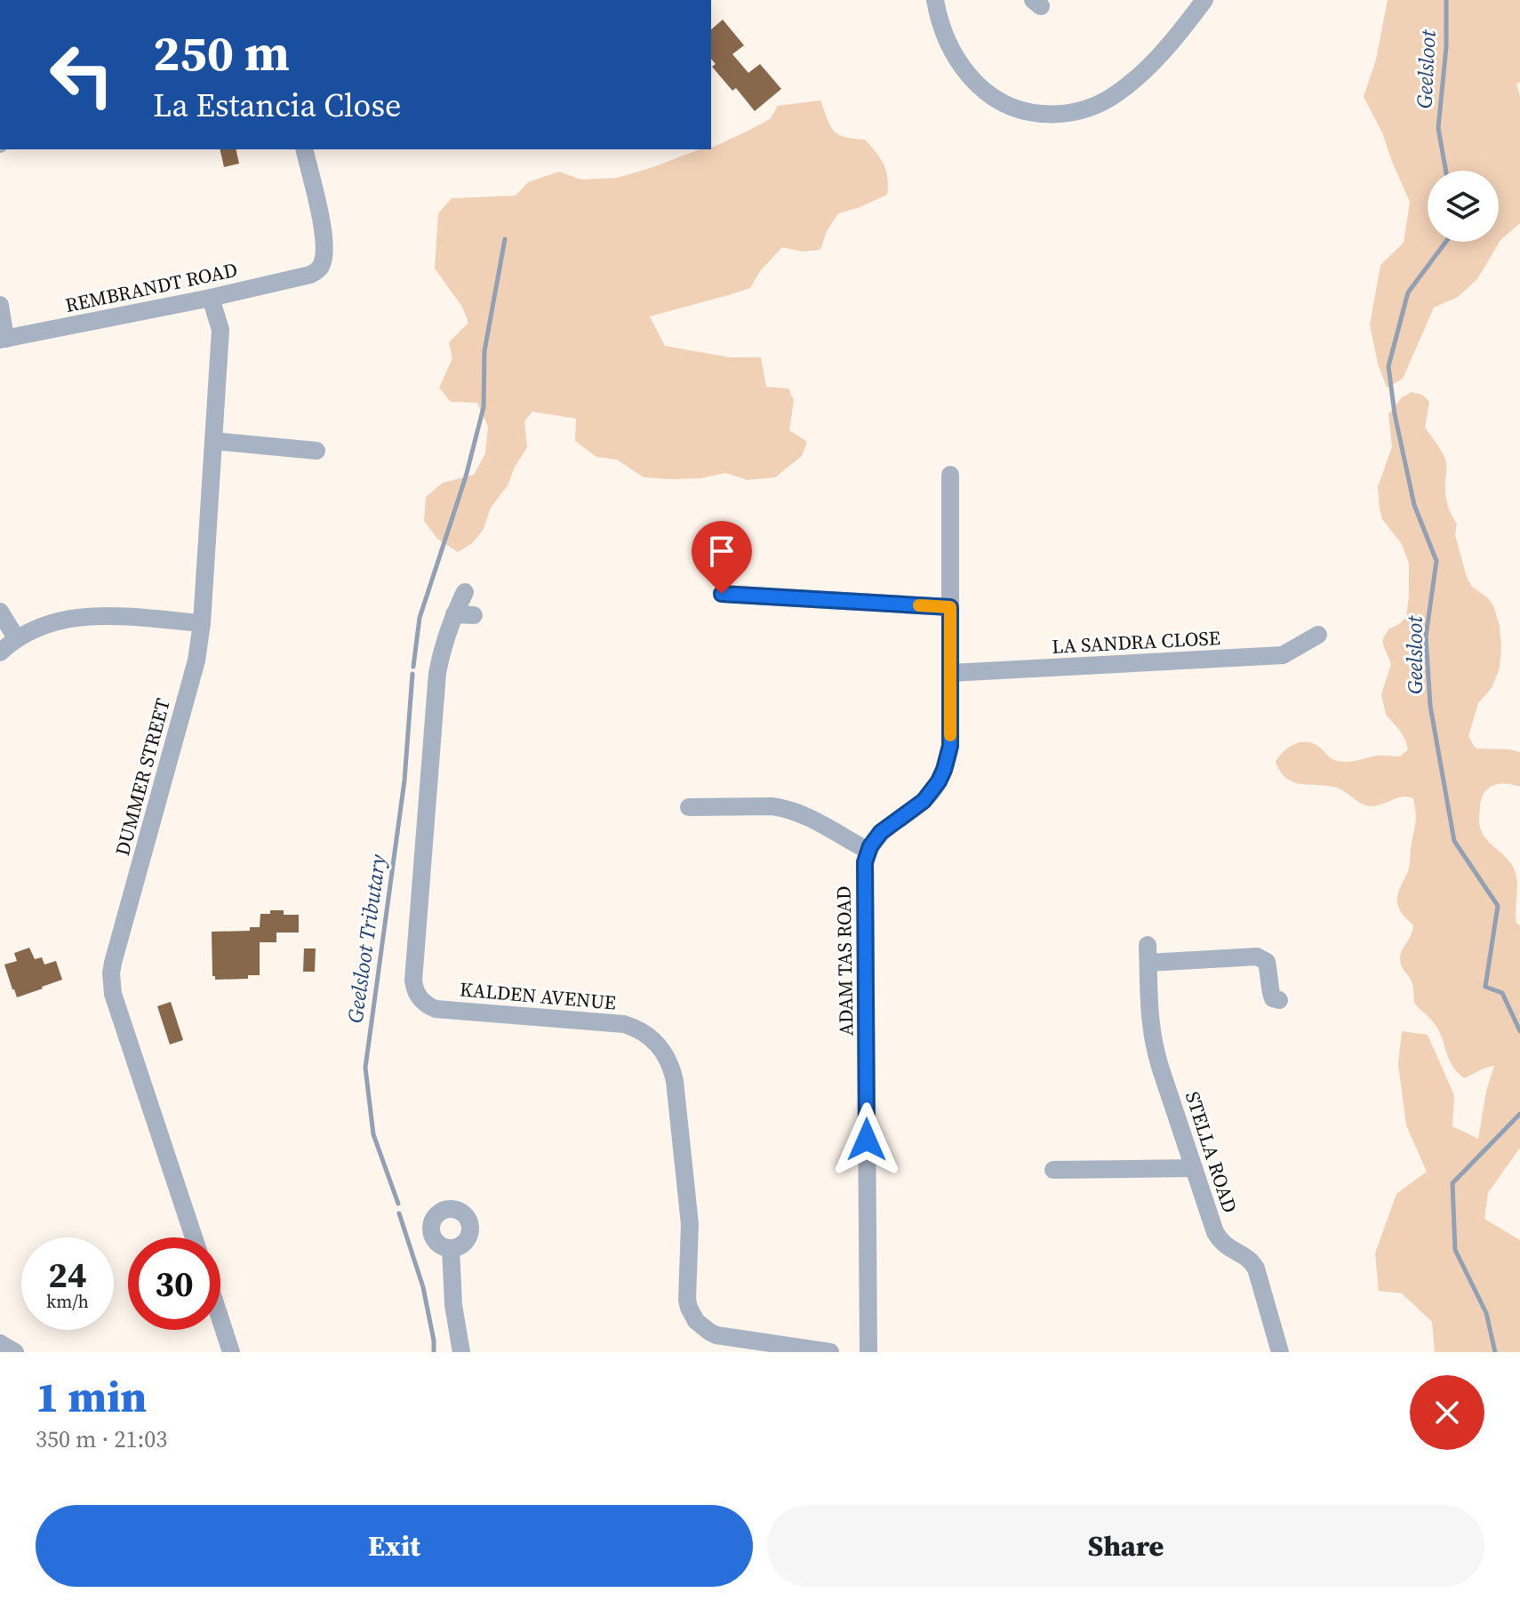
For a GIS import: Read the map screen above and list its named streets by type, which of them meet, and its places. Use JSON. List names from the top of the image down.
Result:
{
  "streets": {
    "street": [
      "REMBRANDT ROAD",
      "LA SANDRA CLOSE",
      "DUMMER STREET",
      "ADAM TAS ROAD",
      "KALDEN AVENUE",
      "STELLA ROAD"
    ]
  },
  "crossings": [
    ["REMBRANDT ROAD", "DUMMER STREET"]
  ],
  "water": ["Geelsloot", "Geelsloot Tributary"],
  "page": {
    "turn": ["250 m", "La Estancia Close"],
    "speed": "24 km/h",
    "limit": "30",
    "heading": ["1 min", "350 m · 21:03"],
    "buttons": ["Exit", "Share"]
  }
}
